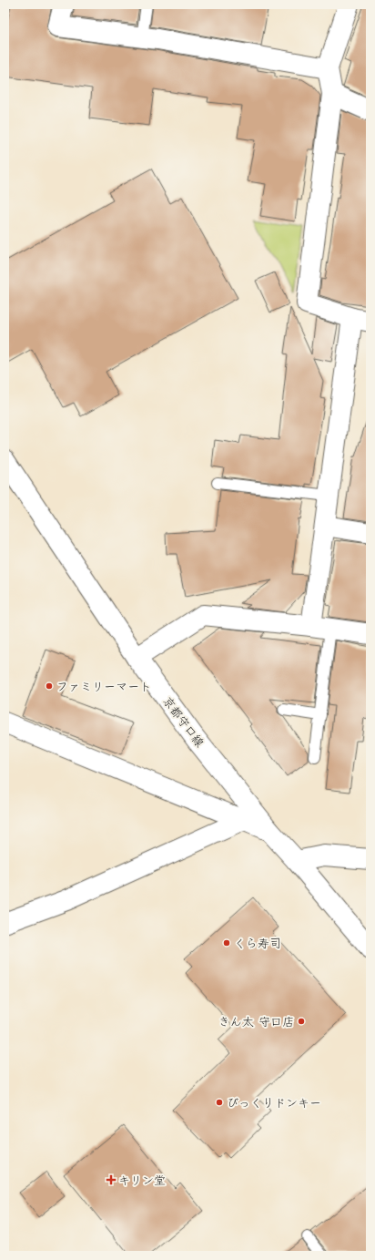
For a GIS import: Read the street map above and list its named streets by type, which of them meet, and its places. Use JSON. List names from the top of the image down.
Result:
{
  "streets": {
    "street": ["京都守口線"]
  },
  "places": {
    "other": [
      "ファミリーマート",
      "くら寿司",
      "きん太 守口店",
      "びっくりドンキー"
    ],
    "health": ["キリン堂"]
  }
}
